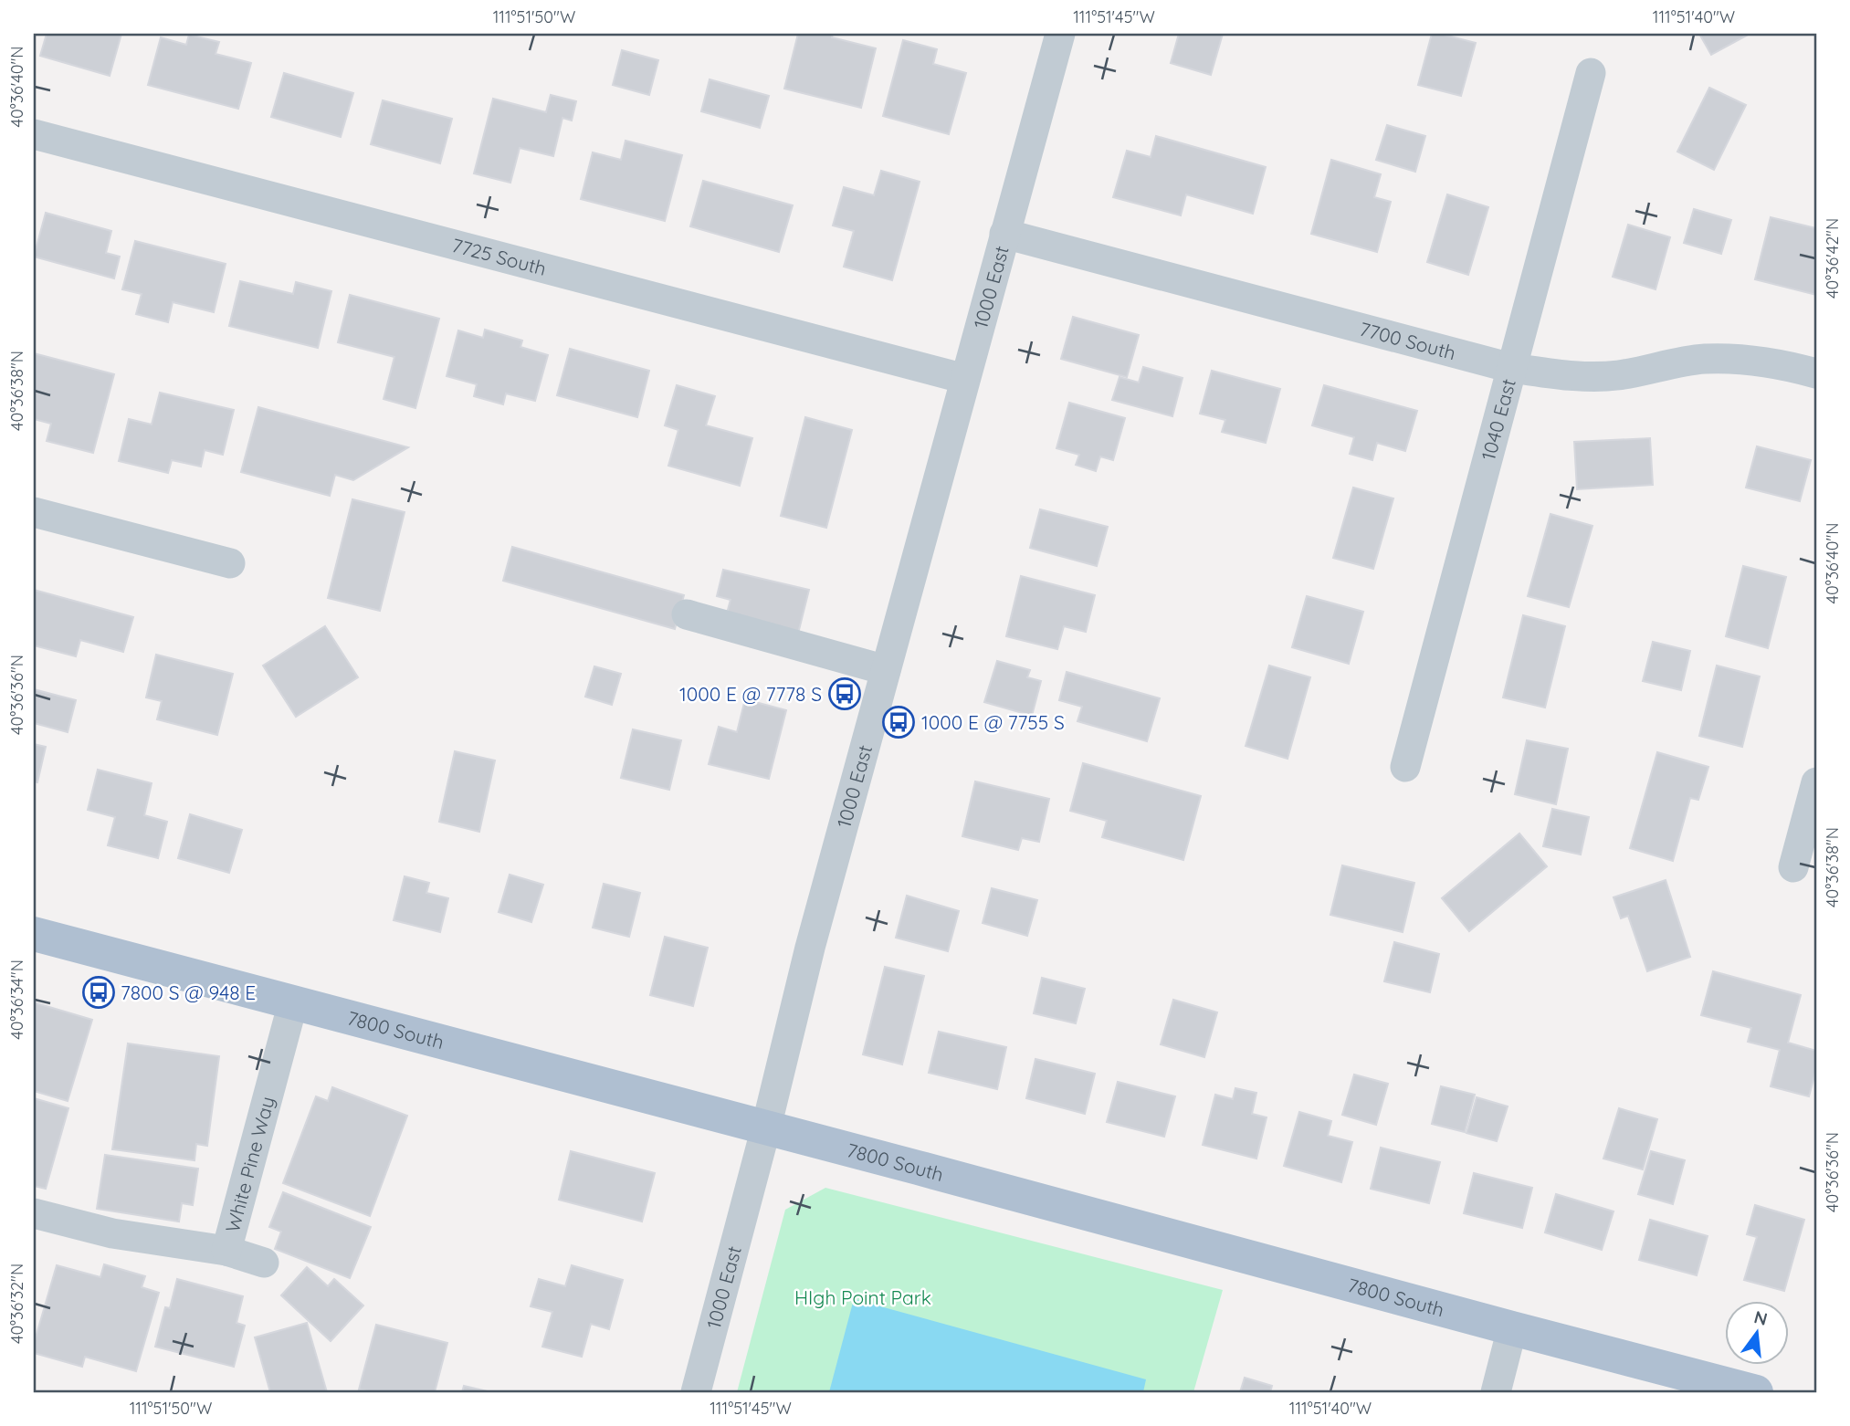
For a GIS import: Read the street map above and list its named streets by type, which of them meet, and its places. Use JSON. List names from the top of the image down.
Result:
{
  "streets": {
    "main road": ["7800 South"],
    "street": [
      "7725 South",
      "1000 East",
      "7700 South",
      "1040 East",
      "White Pine Way"
    ]
  },
  "crossings": [
    ["7725 South", "1000 East"],
    ["1000 East", "7700 South"],
    ["1000 East", "7800 South"],
    ["7700 South", "1040 East"],
    ["7800 South", "White Pine Way"]
  ],
  "parks": ["HIgh Point Park"],
  "places": {
    "bus stop": ["1000 E @ 7778 S", "1000 E @ 7755 S", "7800 S @ 948 E"]
  },
  "north": "top",
  "coordinates": [
    "111°51'50\"W",
    "111°51'45\"W",
    "111°51'40\"W",
    "40°36'40\"N",
    "40°36'42\"N",
    "40°36'38\"N",
    "40°36'36\"N",
    "40°36'34\"N",
    "40°36'32\"N"
  ]
}
